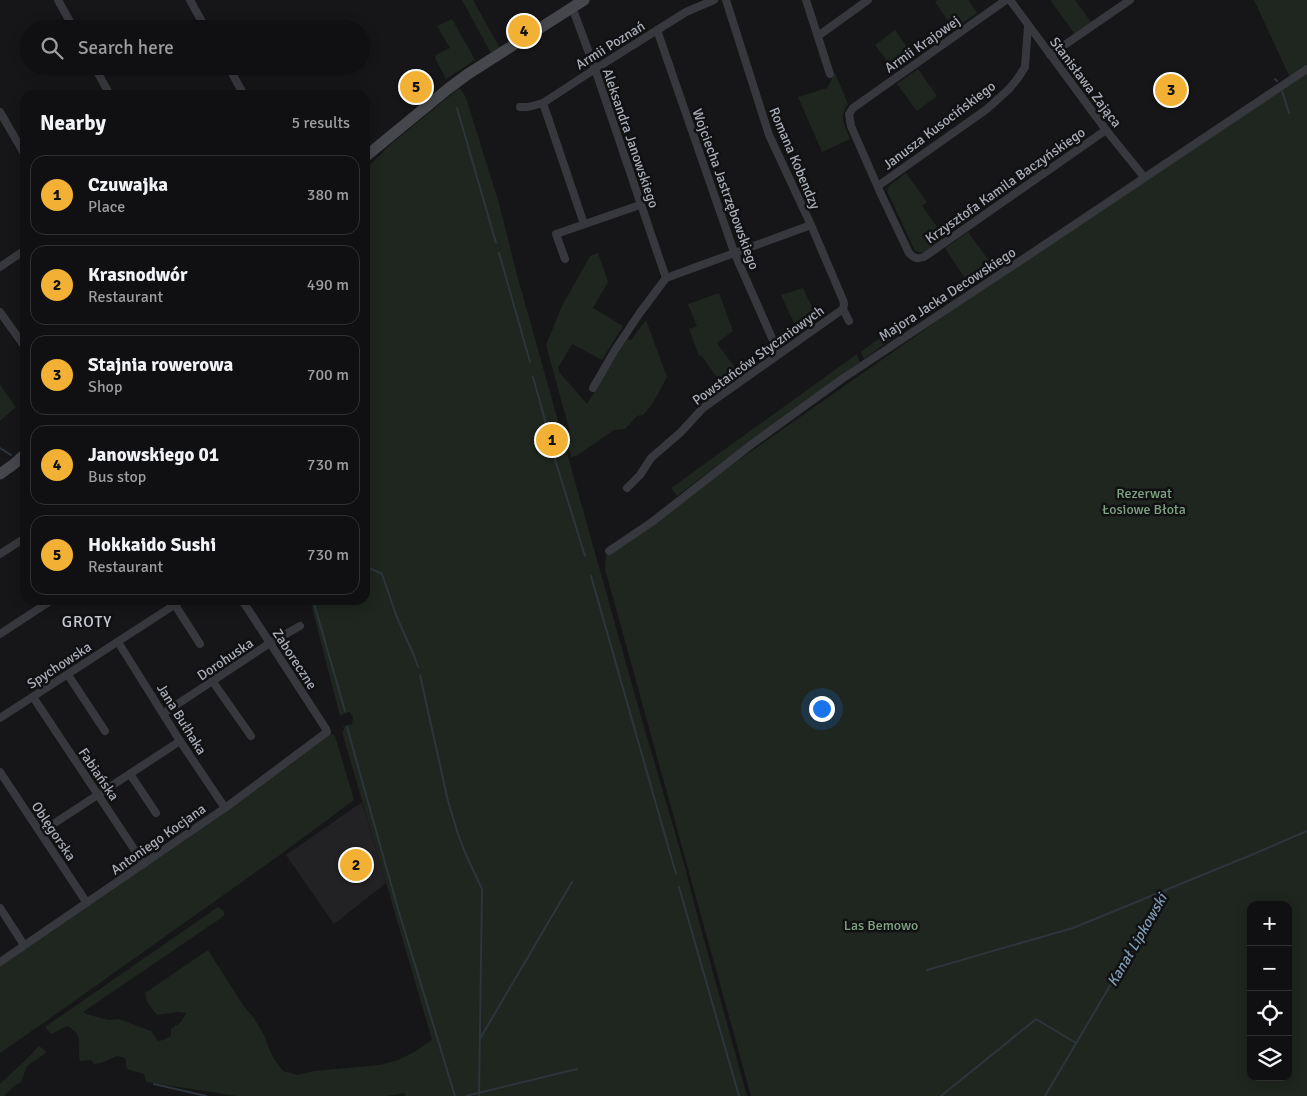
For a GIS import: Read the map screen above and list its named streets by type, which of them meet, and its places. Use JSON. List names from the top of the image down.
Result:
{
  "streets": {
    "street": [
      "Armii Krajowej",
      "Armii Poznań",
      "Stanisława Zająca",
      "Janusza Kusocińskiego",
      "Aleksandra Janowskiego",
      "Romana Kobendzy",
      "Krzysztofa Kamila Baczyńskiego",
      "Wojciecha Jastrzębowskiego",
      "Majora Jacka Decowskiego",
      "Powstańców Styczniowych",
      "Dorohuska",
      "Zaboreczne",
      "Spychowska",
      "Jana Bułhaka",
      "Fabiańska",
      "Oblęgorska",
      "Antoniego Kocjana"
    ]
  },
  "crossings": [
    ["Armii Krajowej", "Janusza Kusocińskiego"],
    ["Armii Krajowej", "Krzysztofa Kamila Baczyńskiego"],
    ["Armii Poznań", "Aleksandra Janowskiego"],
    ["Armii Poznań", "Wojciecha Jastrzębowskiego"],
    ["Stanisława Zająca", "Janusza Kusocińskiego"],
    ["Stanisława Zająca", "Krzysztofa Kamila Baczyńskiego"],
    ["Stanisława Zająca", "Majora Jacka Decowskiego"],
    ["Janusza Kusocińskiego", "Krzysztofa Kamila Baczyńskiego"],
    ["Romana Kobendzy", "Powstańców Styczniowych"],
    ["Wojciecha Jastrzębowskiego", "Powstańców Styczniowych"],
    ["Dorohuska", "Zaboreczne"],
    ["Dorohuska", "Jana Bułhaka"],
    ["Zaboreczne", "Antoniego Kocjana"],
    ["Spychowska", "Jana Bułhaka"],
    ["Spychowska", "Fabiańska"],
    ["Jana Bułhaka", "Antoniego Kocjana"],
    ["Fabiańska", "Antoniego Kocjana"],
    ["Oblęgorska", "Antoniego Kocjana"]
  ],
  "districts": ["GROTY"],
  "water": ["Kanał Lipkowski"],
  "parks": ["Rezerwat Łosiowe Błota", "Las Bemowo"],
  "page": {
    "pins": [
      "4",
      "5",
      "3",
      "1",
      "2"
    ],
    "search": "Search here",
    "heading": ["Nearby", "5 results"],
    "list": [
      {
        "mark": "1",
        "name": "Czuwajka",
        "note": "Place",
        "value": "380 m"
      },
      {
        "mark": "2",
        "name": "Krasnodwór",
        "note": "Restaurant",
        "value": "490 m"
      },
      {
        "mark": "3",
        "name": "Stajnia rowerowa",
        "note": "Shop",
        "value": "700 m"
      },
      {
        "mark": "4",
        "name": "Janowskiego 01",
        "note": "Bus stop",
        "value": "730 m"
      },
      {
        "mark": "5",
        "name": "Hokkaido Sushi",
        "note": "Restaurant",
        "value": "730 m"
      }
    ],
    "map_buttons": ["+", "−"]
  }
}
